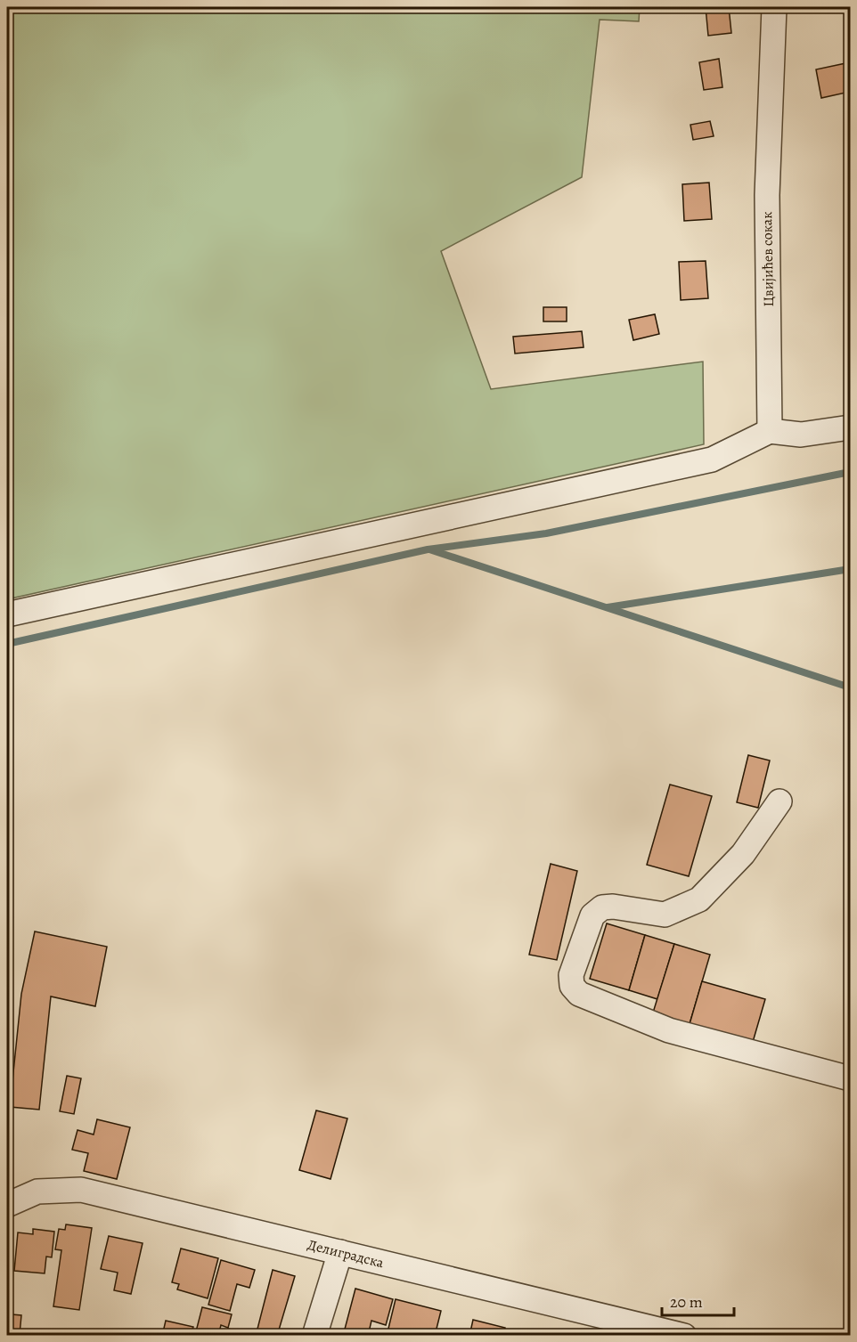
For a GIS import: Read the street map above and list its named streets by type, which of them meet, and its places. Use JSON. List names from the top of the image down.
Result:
{
  "streets": {
    "street": ["Цвијићев сокак", "Делиградска"]
  },
  "scale_bar": "20 m"
}
